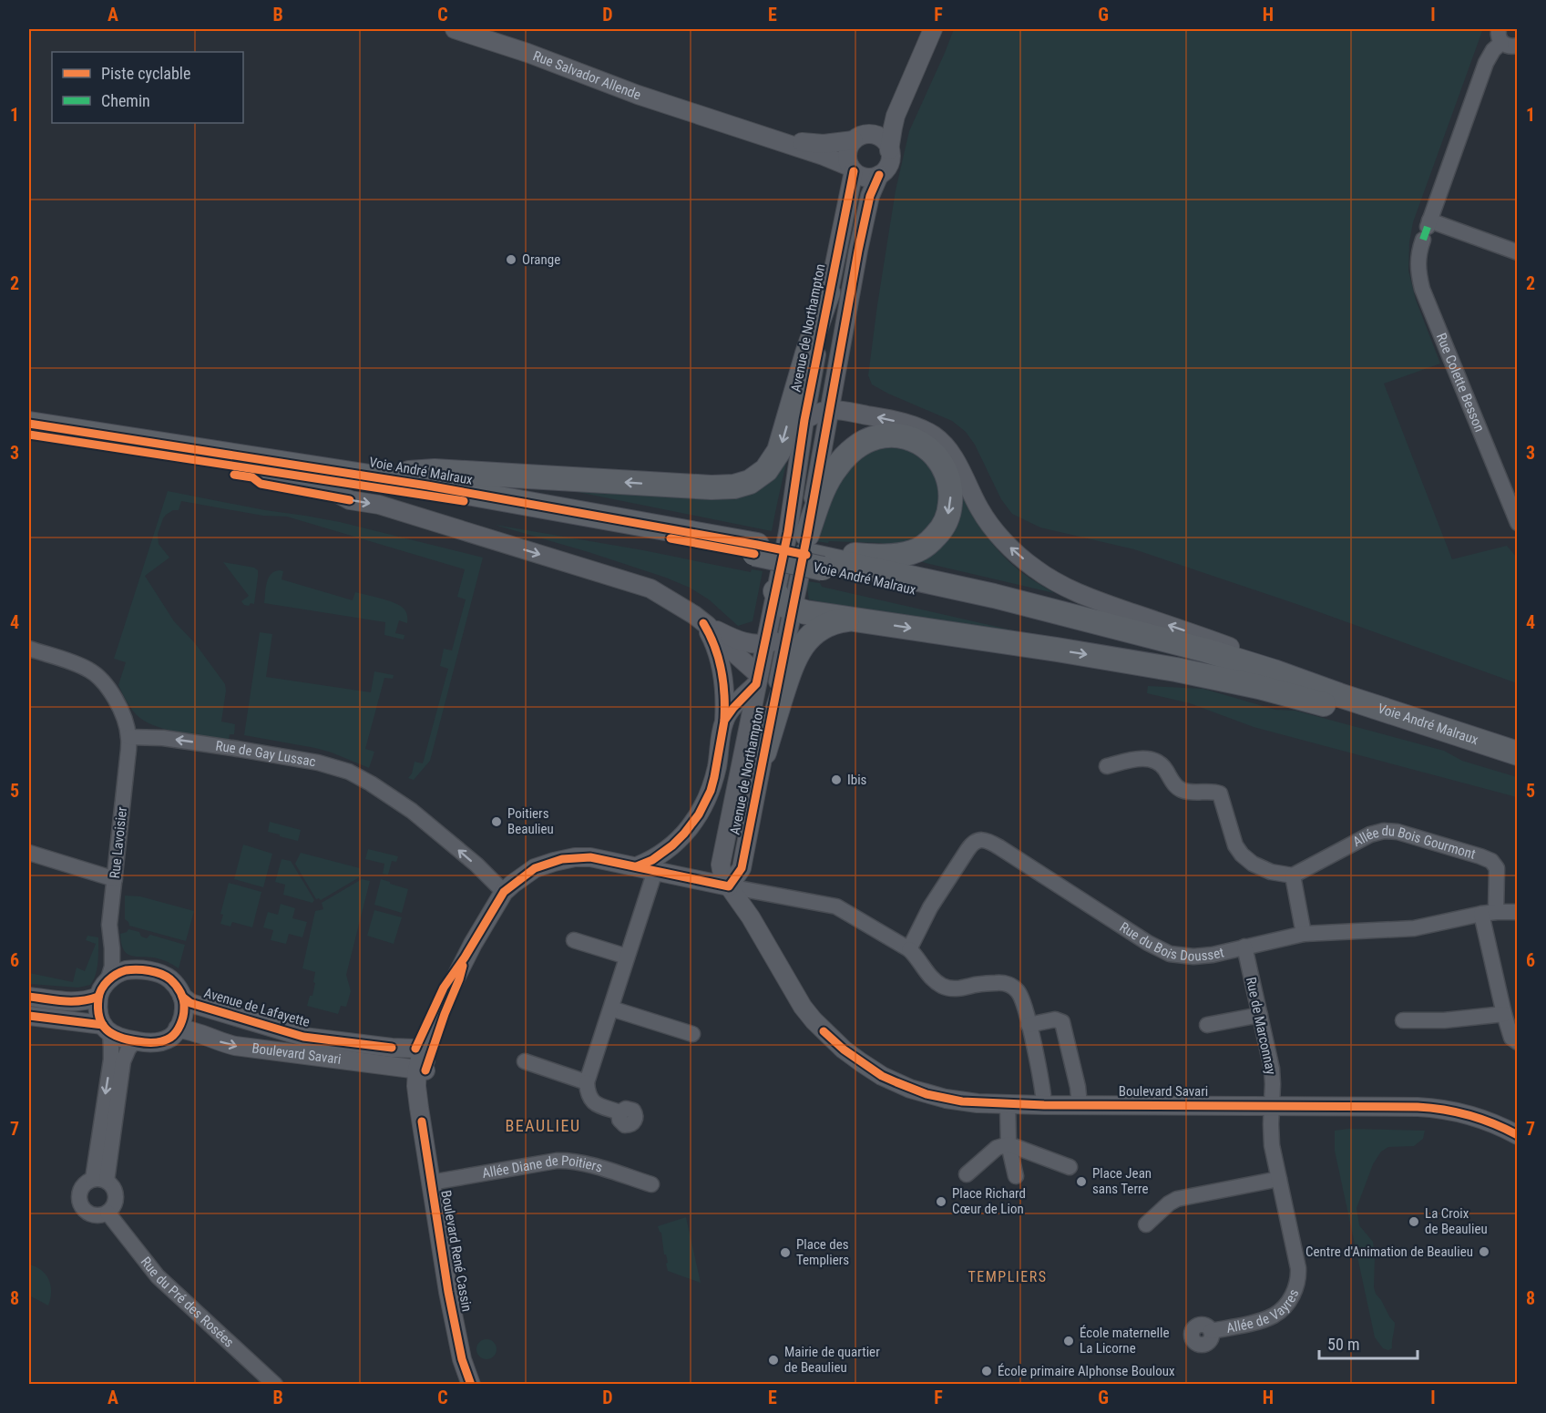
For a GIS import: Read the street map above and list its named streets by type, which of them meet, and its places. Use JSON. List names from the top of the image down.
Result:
{
  "streets": {
    "main road": ["Voie André Malraux"],
    "street": [
      "Rue Salvador Allende",
      "Avenue de Northampton",
      "Rue Colette Besson",
      "Rue de Gay Lussac",
      "Rue Lavoisier",
      "Allée du Bois Gourmont",
      "Rue du Bois Dousset",
      "Avenue de Lafayette",
      "Rue de Marconnay",
      "Boulevard Savari",
      "Allée Diane de Poitiers",
      "Boulevard René Cassin",
      "Rue du Pré des Rosées",
      "Allée de Vayres"
    ]
  },
  "crossings": [
    ["Rue Salvador Allende", "Avenue de Northampton"],
    ["Avenue de Northampton", "Voie André Malraux"],
    ["Avenue de Northampton", "Boulevard Savari"],
    ["Rue de Gay Lussac", "Rue Lavoisier"],
    ["Rue Lavoisier", "Avenue de Lafayette"],
    ["Rue Lavoisier", "Boulevard Savari"],
    ["Allée du Bois Gourmont", "Rue du Bois Dousset"],
    ["Rue du Bois Dousset", "Rue de Marconnay"],
    ["Avenue de Lafayette", "Boulevard Savari"],
    ["Avenue de Lafayette", "Boulevard René Cassin"],
    ["Rue de Marconnay", "Boulevard Savari"],
    ["Rue de Marconnay", "Allée de Vayres"],
    ["Boulevard Savari", "Boulevard René Cassin"],
    ["Boulevard Savari", "Allée de Vayres"],
    ["Allée Diane de Poitiers", "Boulevard René Cassin"]
  ],
  "one_way": ["Rue de Gay Lussac"],
  "districts": ["BEAULIEU", "TEMPLIERS"],
  "places": [
    "Orange",
    "Ibis",
    "Poitiers Beaulieu",
    "Place Jean sans Terre",
    "Place Richard Cœur de Lion",
    "La Croix de Beaulieu",
    "Centre d'Animation de Beaulieu",
    "Place des Templiers",
    "École maternelle La Licorne",
    "Mairie de quartier de Beaulieu",
    "École primaire Alphonse Bouloux"
  ],
  "legend": ["Piste cyclable", "Chemin"],
  "scale_bar": "50 m",
  "grid": {
    "columns": [
      "A",
      "B",
      "C",
      "D",
      "E",
      "F",
      "G",
      "H",
      "I"
    ],
    "rows": [
      "1",
      "2",
      "3",
      "4",
      "5",
      "6",
      "7",
      "8"
    ]
  }
}
